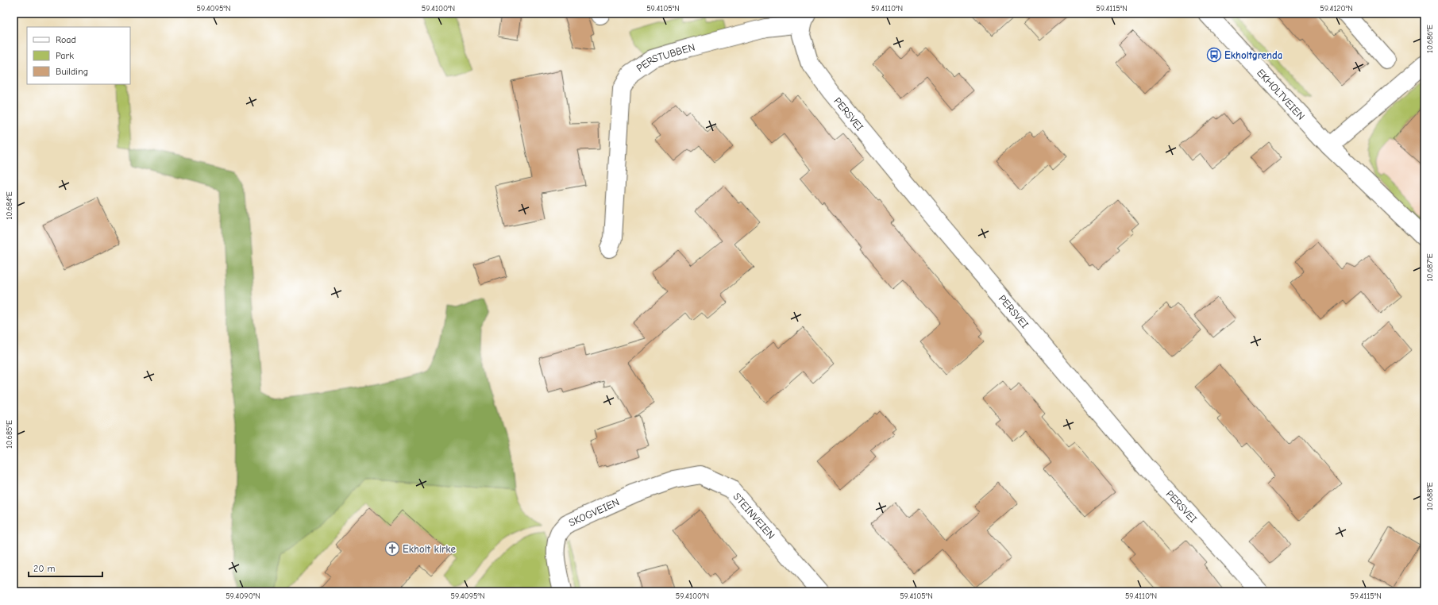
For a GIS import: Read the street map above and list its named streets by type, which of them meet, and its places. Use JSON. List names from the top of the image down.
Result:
{
  "streets": {
    "street": [
      "PERSTUBBEN",
      "EKHOLTVEIEN",
      "PERSVEI",
      "SKOGVEIEN",
      "STEINVEIEN"
    ]
  },
  "crossings": [
    ["PERSTUBBEN", "PERSVEI"],
    ["SKOGVEIEN", "STEINVEIEN"]
  ],
  "places": {
    "bus stop": ["Ekholtgrenda"],
    "church": ["Ekholt kirke"]
  },
  "legend": ["Road", "Park", "Building"],
  "scale_bar": "20 m",
  "coordinates": [
    "59.4095°N",
    "59.4100°N",
    "59.4105°N",
    "59.4110°N",
    "59.4115°N",
    "59.4120°N",
    "10.686°E",
    "10.684°E",
    "10.687°E",
    "10.685°E",
    "10.688°E",
    "59.4090°N"
  ]
}
